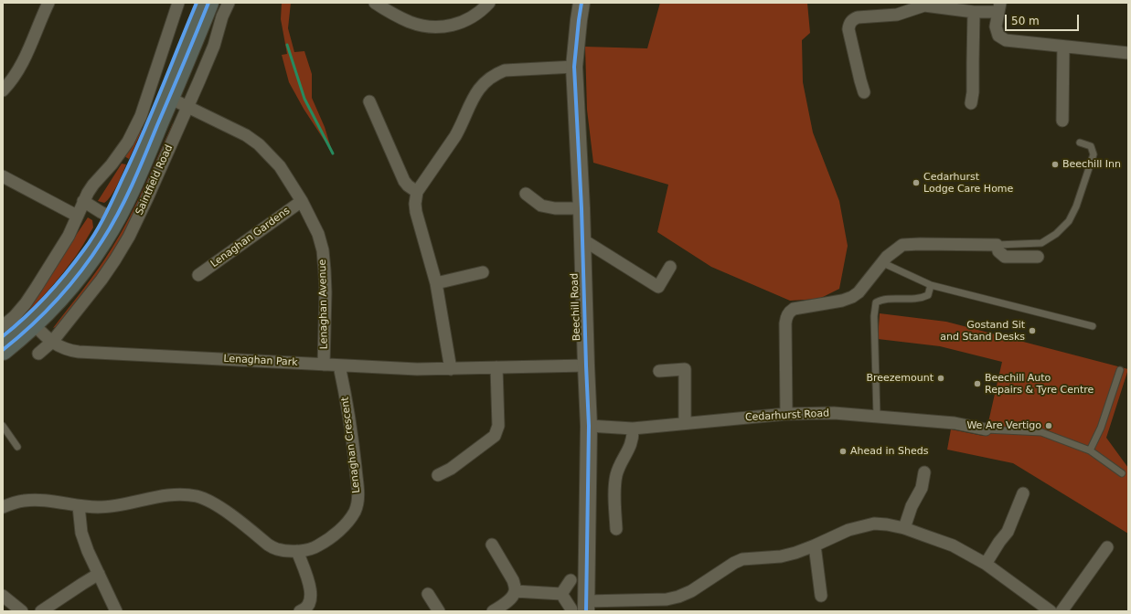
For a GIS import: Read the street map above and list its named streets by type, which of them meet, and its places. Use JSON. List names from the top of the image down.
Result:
{
  "streets": {
    "highway": ["Saintfield Road"],
    "street": [
      "Lenaghan Gardens",
      "Lenaghan Avenue",
      "Beechill Road",
      "Lenaghan Park",
      "Cedarhurst Road",
      "Lenaghan Crescent"
    ]
  },
  "crossings": [
    ["Saintfield Road", "Lenaghan Avenue"],
    ["Saintfield Road", "Lenaghan Park"],
    ["Lenaghan Gardens", "Lenaghan Avenue"],
    ["Lenaghan Avenue", "Lenaghan Park"],
    ["Beechill Road", "Lenaghan Park"],
    ["Beechill Road", "Cedarhurst Road"],
    ["Lenaghan Park", "Lenaghan Crescent"]
  ],
  "places": [
    "Beechill Inn",
    "Cedarhurst Lodge Care Home",
    "Gostand Sit and Stand Desks",
    "Breezemount",
    "Beechill Auto Repairs & Tyre Centre",
    "We Are Vertigo",
    "Ahead in Sheds"
  ],
  "scale_bar": "50 m"
}
